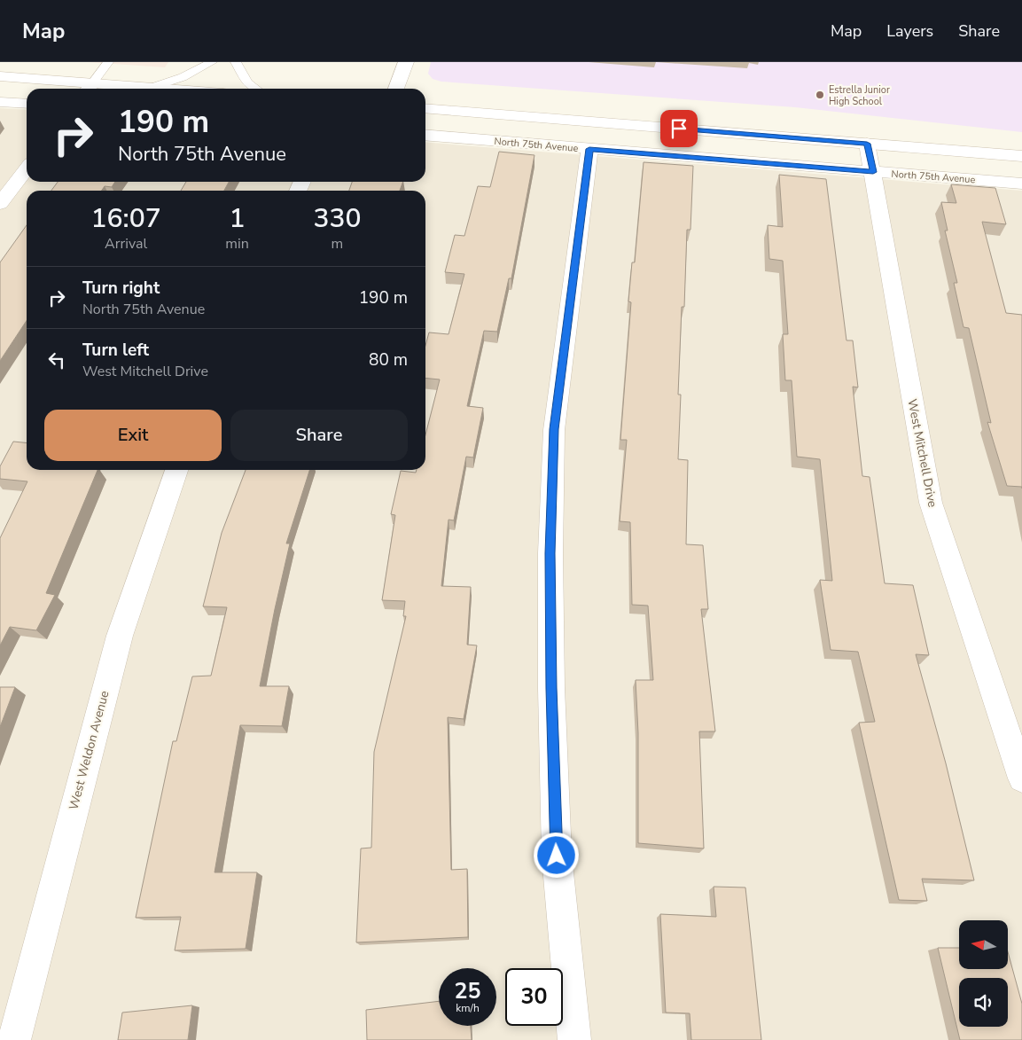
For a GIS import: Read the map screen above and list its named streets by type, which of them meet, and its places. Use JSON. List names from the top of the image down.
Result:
{
  "streets": {
    "street": ["North 75th Avenue", "West Mitchell Drive", "West Weldon Avenue"]
  },
  "crossings": [
    ["North 75th Avenue", "West Mitchell Drive"]
  ],
  "places": ["Estrella Junior High School"],
  "north": "left",
  "page": {
    "header": "Map",
    "nav": ["Map", "Layers", "Share"],
    "turn": ["190 m", "North 75th Avenue"],
    "eta": [
      "16:07",
      "Arrival",
      "1",
      "min",
      "330",
      "m"
    ],
    "list": [
      {
        "name": "Turn right",
        "note": "North 75th Avenue",
        "value": "190 m"
      },
      {
        "name": "Turn left",
        "note": "West Mitchell Drive",
        "value": "80 m"
      }
    ],
    "buttons": ["Exit", "Share"],
    "speed": "25 km/h",
    "limit": "30"
  }
}
